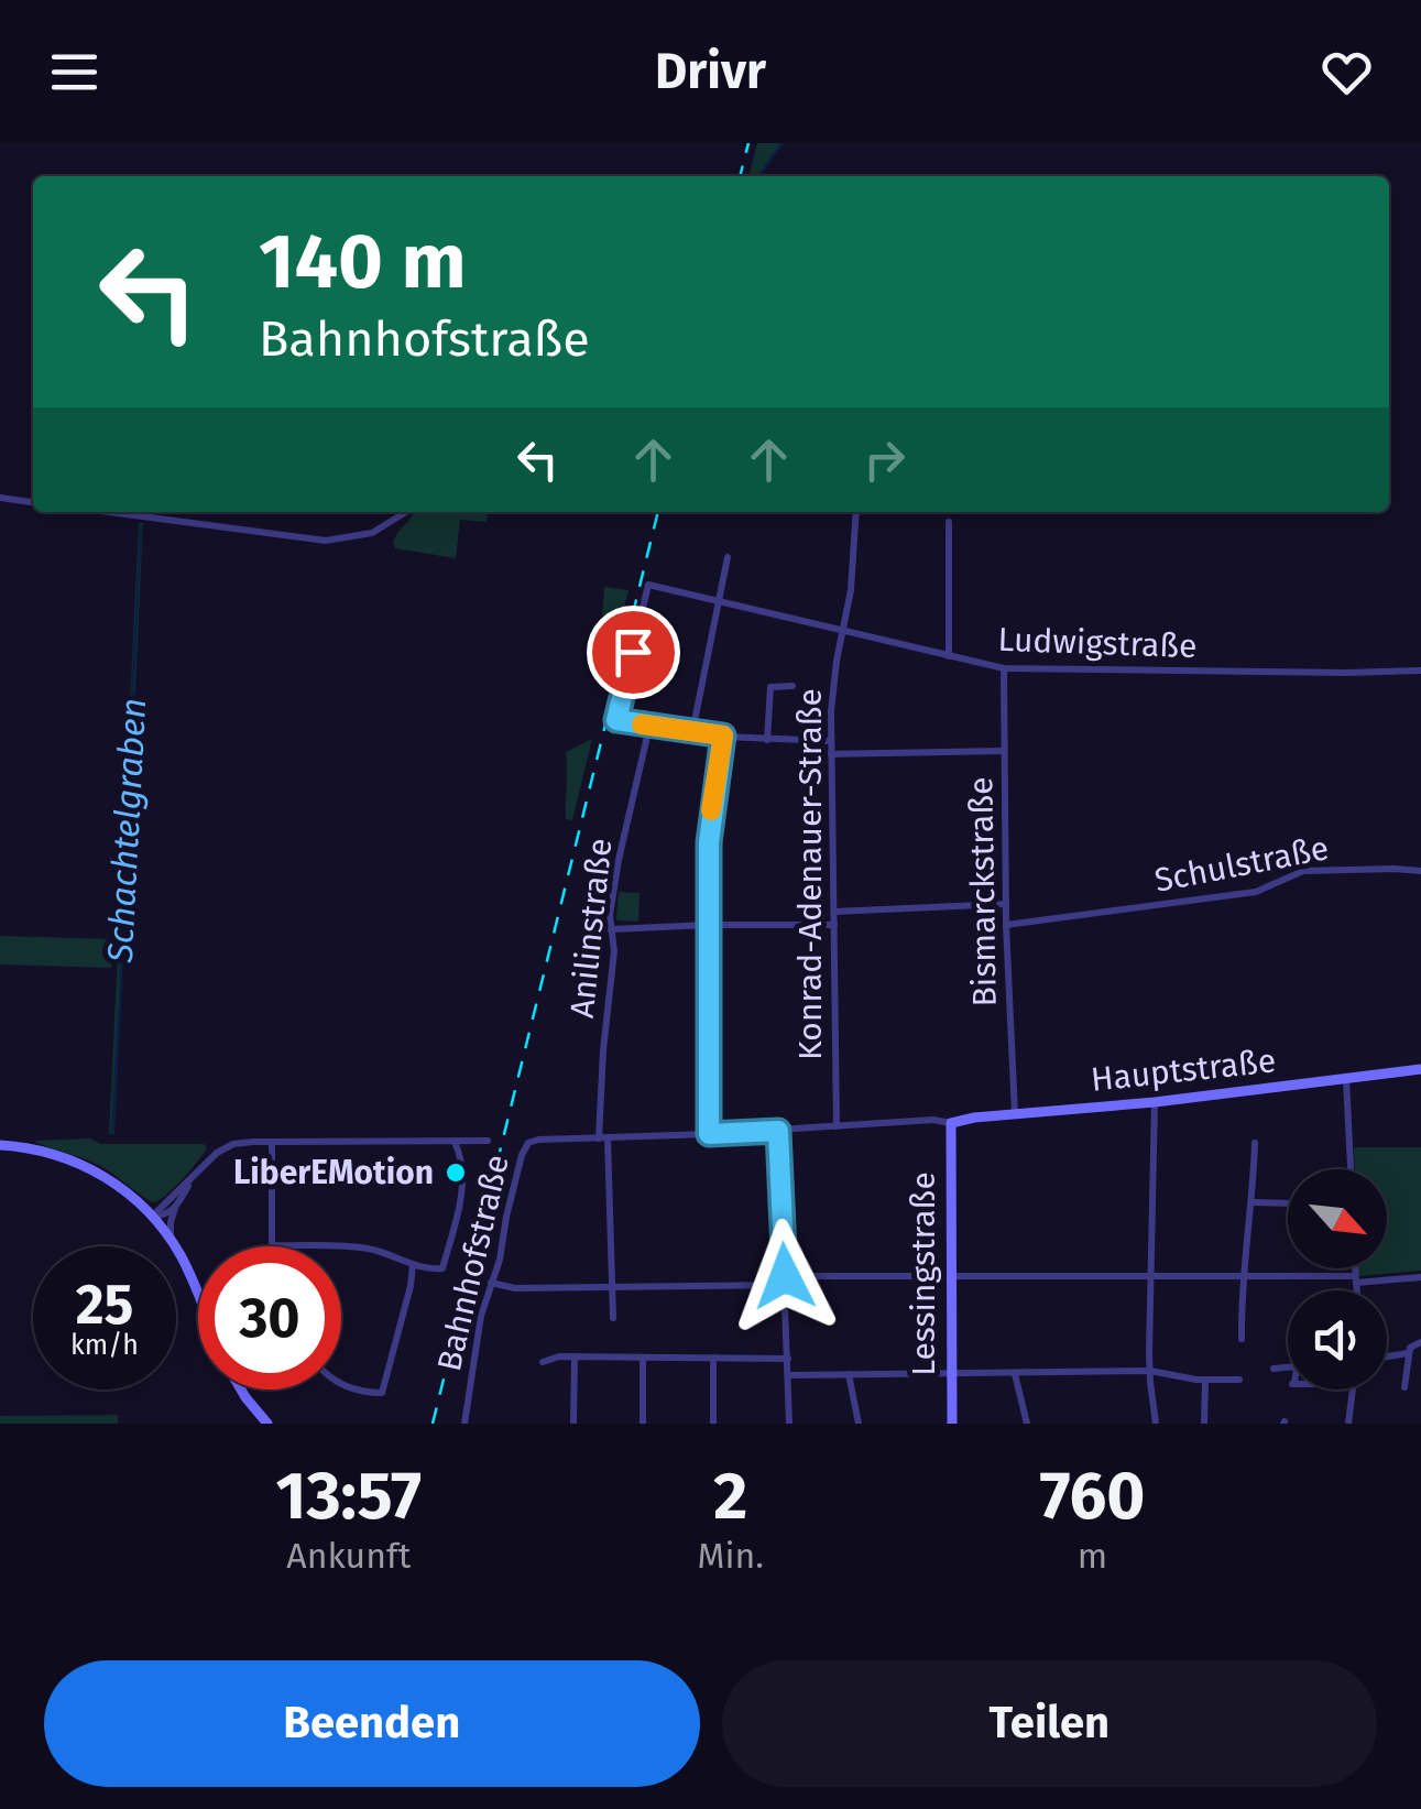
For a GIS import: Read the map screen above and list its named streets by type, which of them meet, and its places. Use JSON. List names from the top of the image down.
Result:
{
  "streets": {
    "street": [
      "Ludwigstraße",
      "Schulstraße",
      "Konrad-Adenauer-Straße",
      "Bismarckstraße",
      "Anilinstraße",
      "Hauptstraße",
      "Bahnhofstraße",
      "Lessingstraße"
    ]
  },
  "crossings": [
    ["Ludwigstraße", "Konrad-Adenauer-Straße"],
    ["Ludwigstraße", "Bismarckstraße"],
    ["Ludwigstraße", "Anilinstraße"],
    ["Schulstraße", "Bismarckstraße"],
    ["Konrad-Adenauer-Straße", "Bahnhofstraße"],
    ["Bismarckstraße", "Hauptstraße"],
    ["Anilinstraße", "Bahnhofstraße"],
    ["Hauptstraße", "Bahnhofstraße"],
    ["Hauptstraße", "Lessingstraße"],
    ["Bahnhofstraße", "Lessingstraße"]
  ],
  "water": ["Schachtelgraben"],
  "places": ["LiberEMotion"],
  "north": "bottom right",
  "page": {
    "header": "Drivr",
    "turn": ["140 m", "Bahnhofstraße"],
    "speed": "25 km/h",
    "limit": "30",
    "eta": [
      "13:57",
      "Ankunft",
      "2",
      "Min.",
      "760",
      "m"
    ],
    "buttons": ["Beenden", "Teilen"]
  }
}
